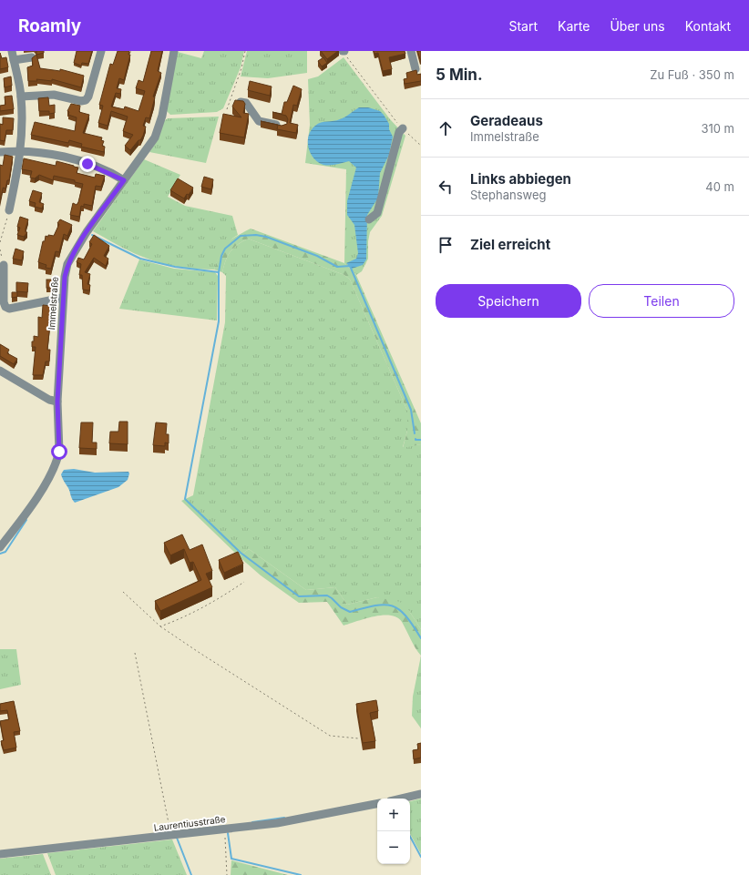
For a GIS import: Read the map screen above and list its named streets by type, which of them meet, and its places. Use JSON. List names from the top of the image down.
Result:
{
  "streets": {
    "street": ["Immelstraße", "Laurentiusstraße"]
  },
  "page": {
    "header": "Roamly",
    "nav": [
      "Start",
      "Karte",
      "Über uns",
      "Kontakt"
    ],
    "heading": ["5 Min.", "Zu Fuß · 350 m"],
    "list": [
      ["Geradeaus", "Immelstraße", "310 m"],
      ["Links abbiegen", "Stephansweg", "40 m"],
      "Ziel erreicht"
    ],
    "buttons": ["Speichern", "Teilen"],
    "map_buttons": ["+", "−"]
  }
}
